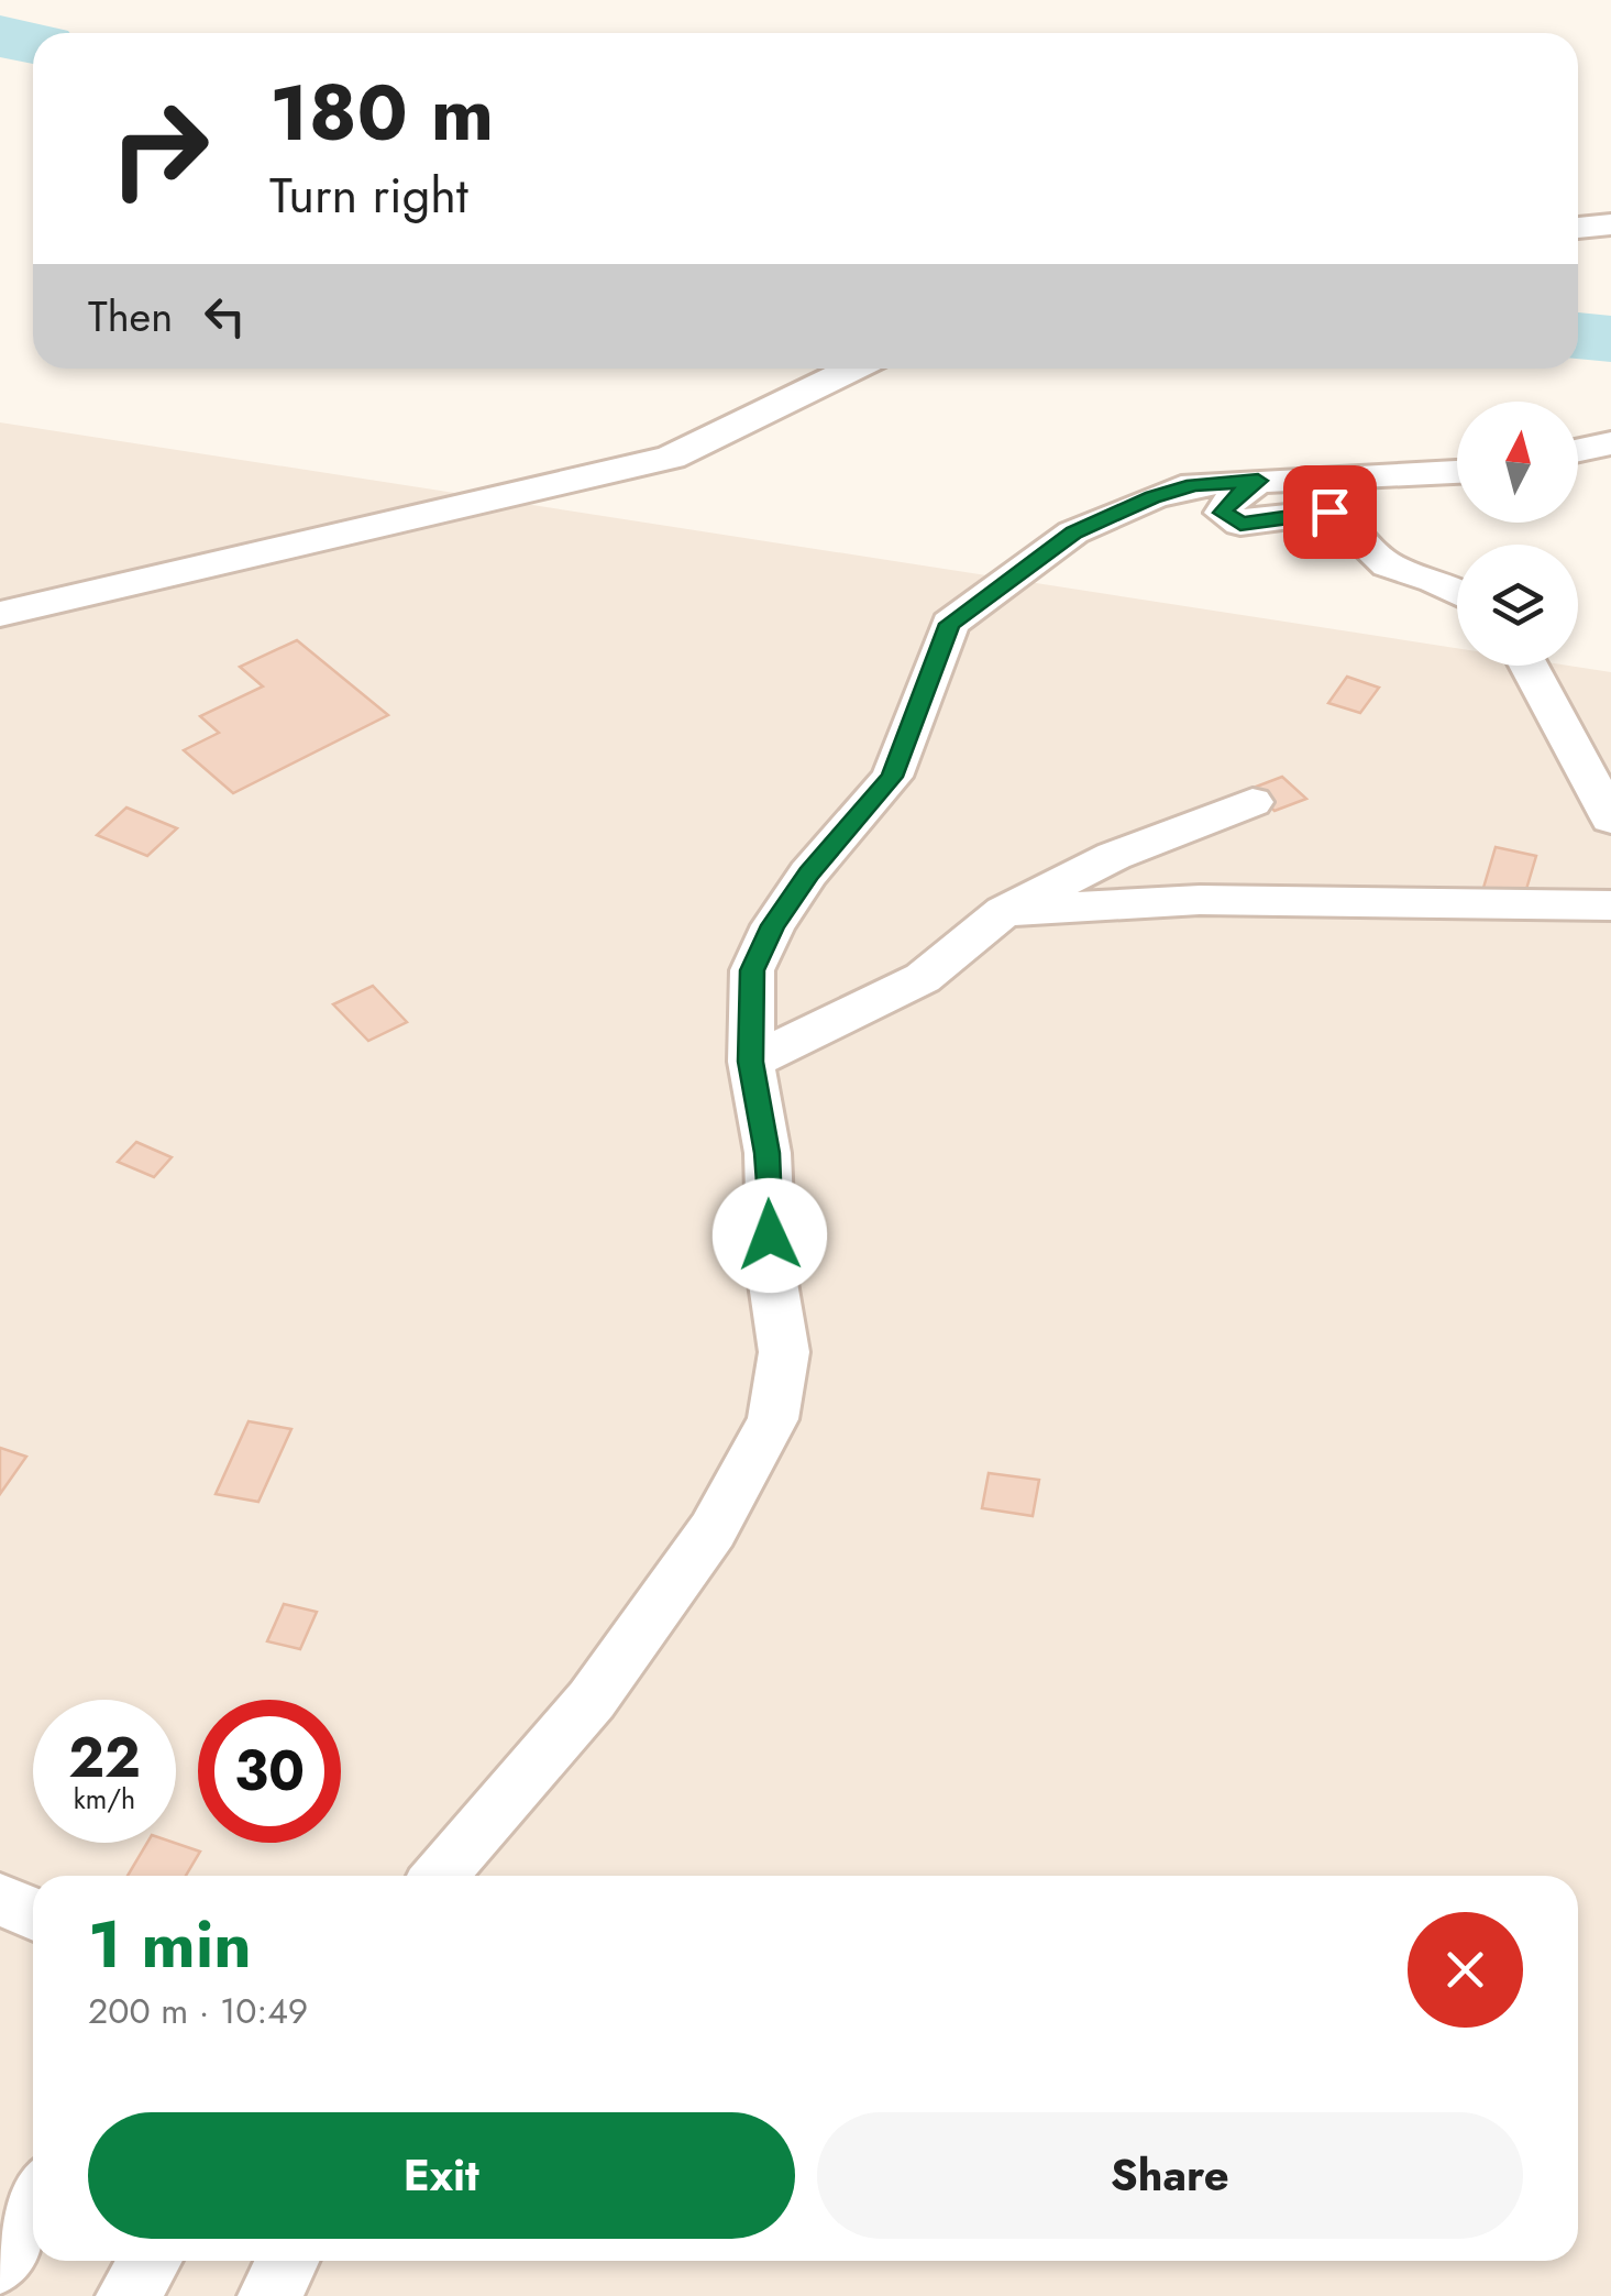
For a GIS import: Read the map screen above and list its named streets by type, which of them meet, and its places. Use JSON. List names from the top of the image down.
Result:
{
  "north": "top",
  "page": {
    "turn": ["180 m", "Turn right"],
    "then": "Then",
    "speed": "22 km/h",
    "limit": "30",
    "heading": ["1 min", "200 m · 10:49"],
    "buttons": ["Exit", "Share"]
  }
}
